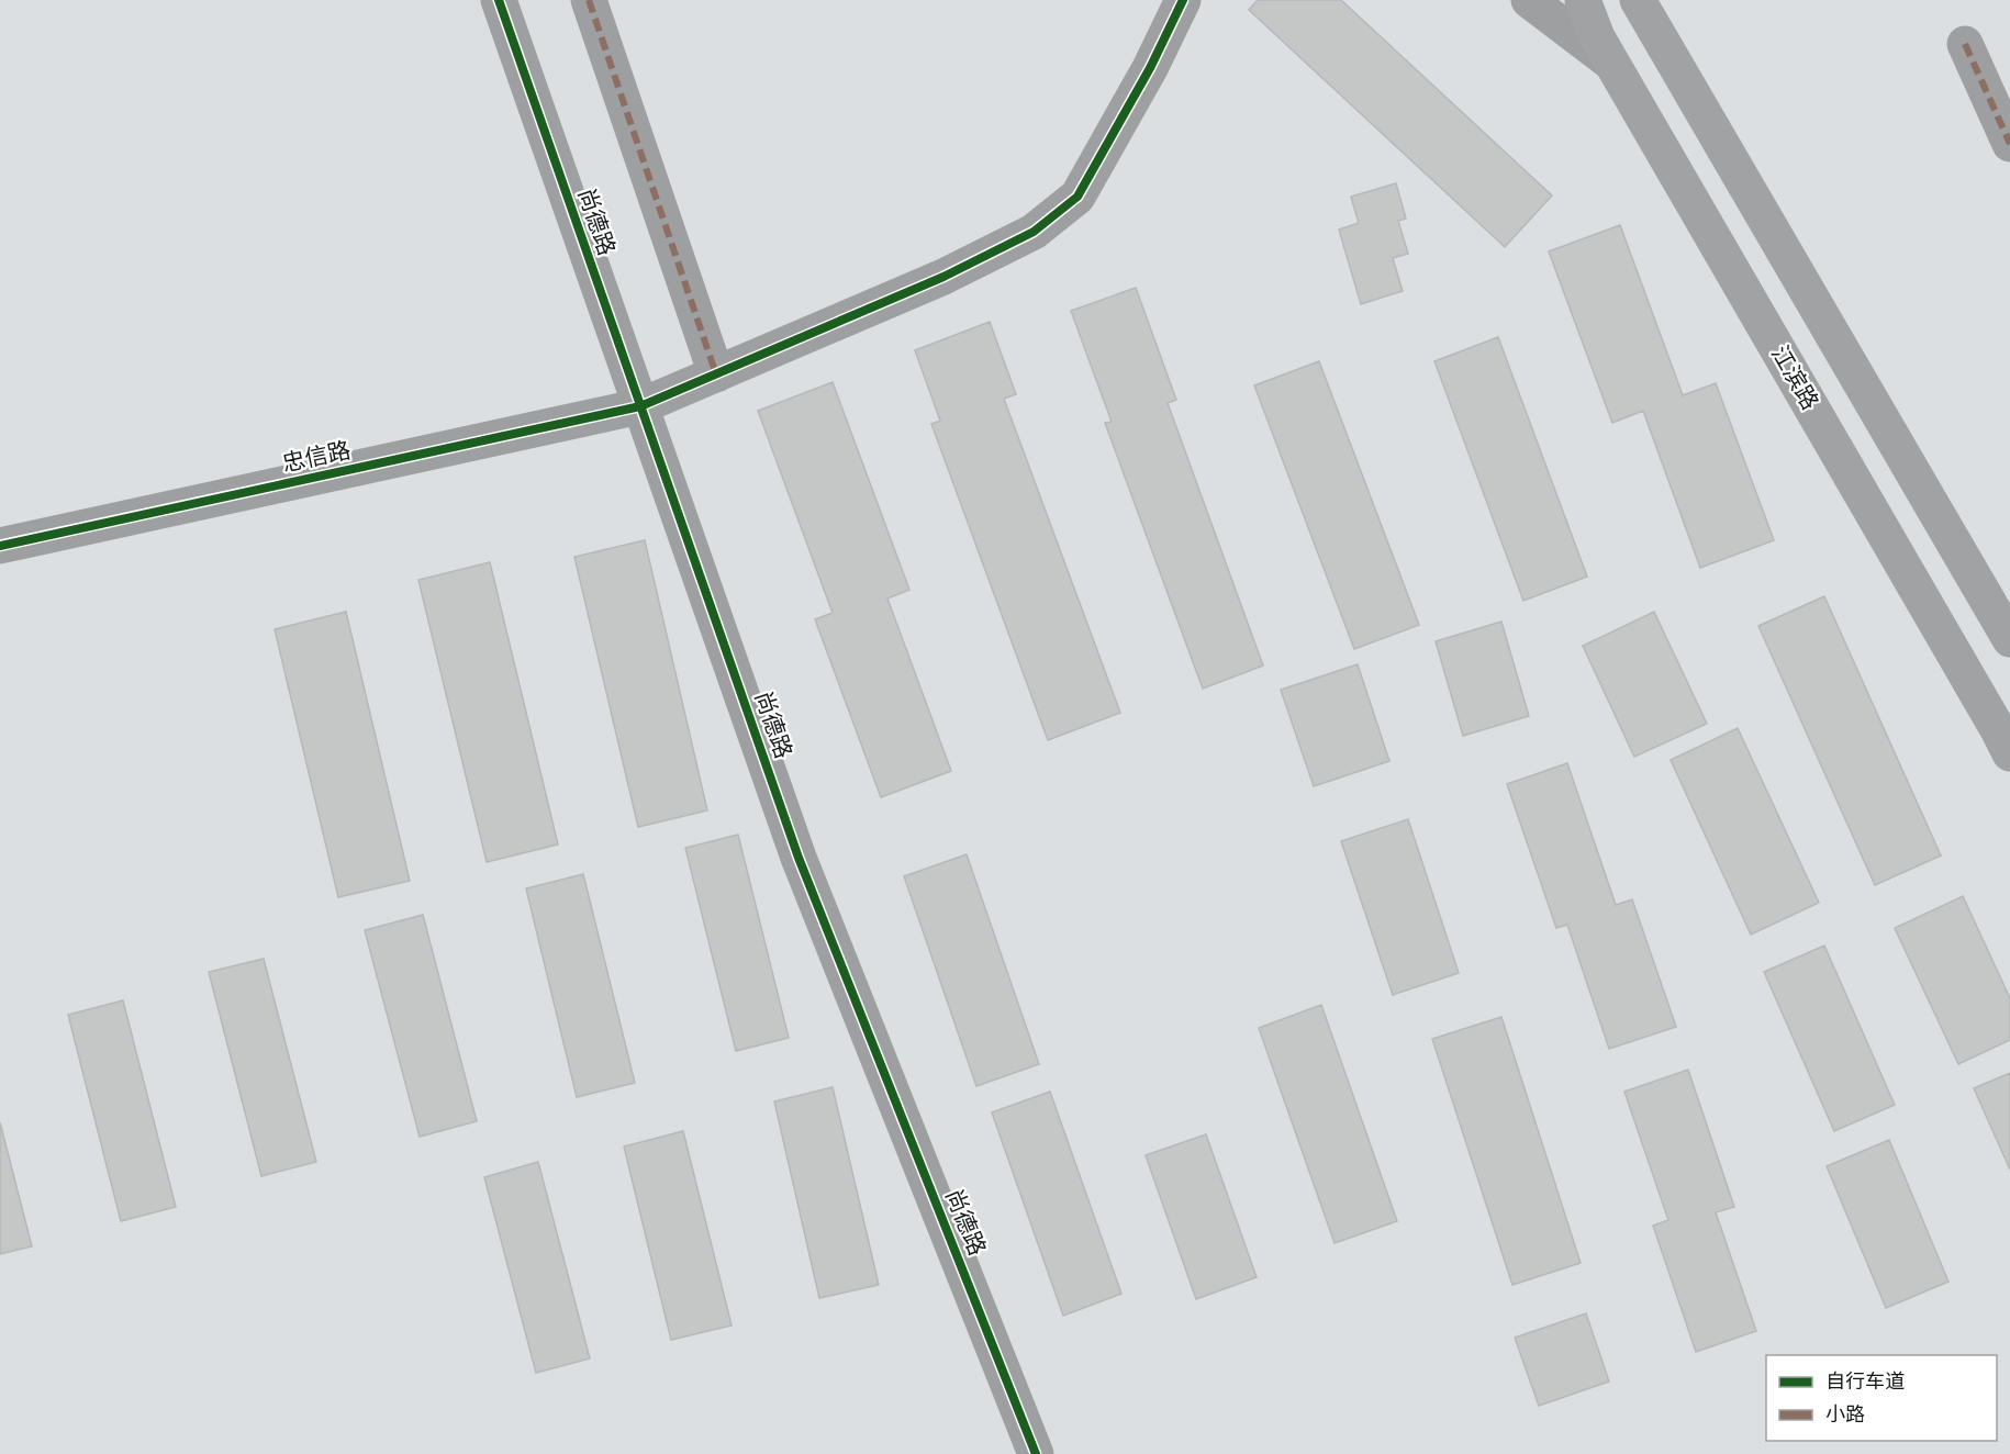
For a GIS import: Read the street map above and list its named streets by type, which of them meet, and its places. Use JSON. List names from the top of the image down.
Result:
{
  "streets": {
    "main road": ["江滨路"],
    "street": ["尚德路", "忠信路"]
  },
  "crossings": [
    ["尚德路", "忠信路"]
  ],
  "legend": ["自行车道", "小路"]
}
